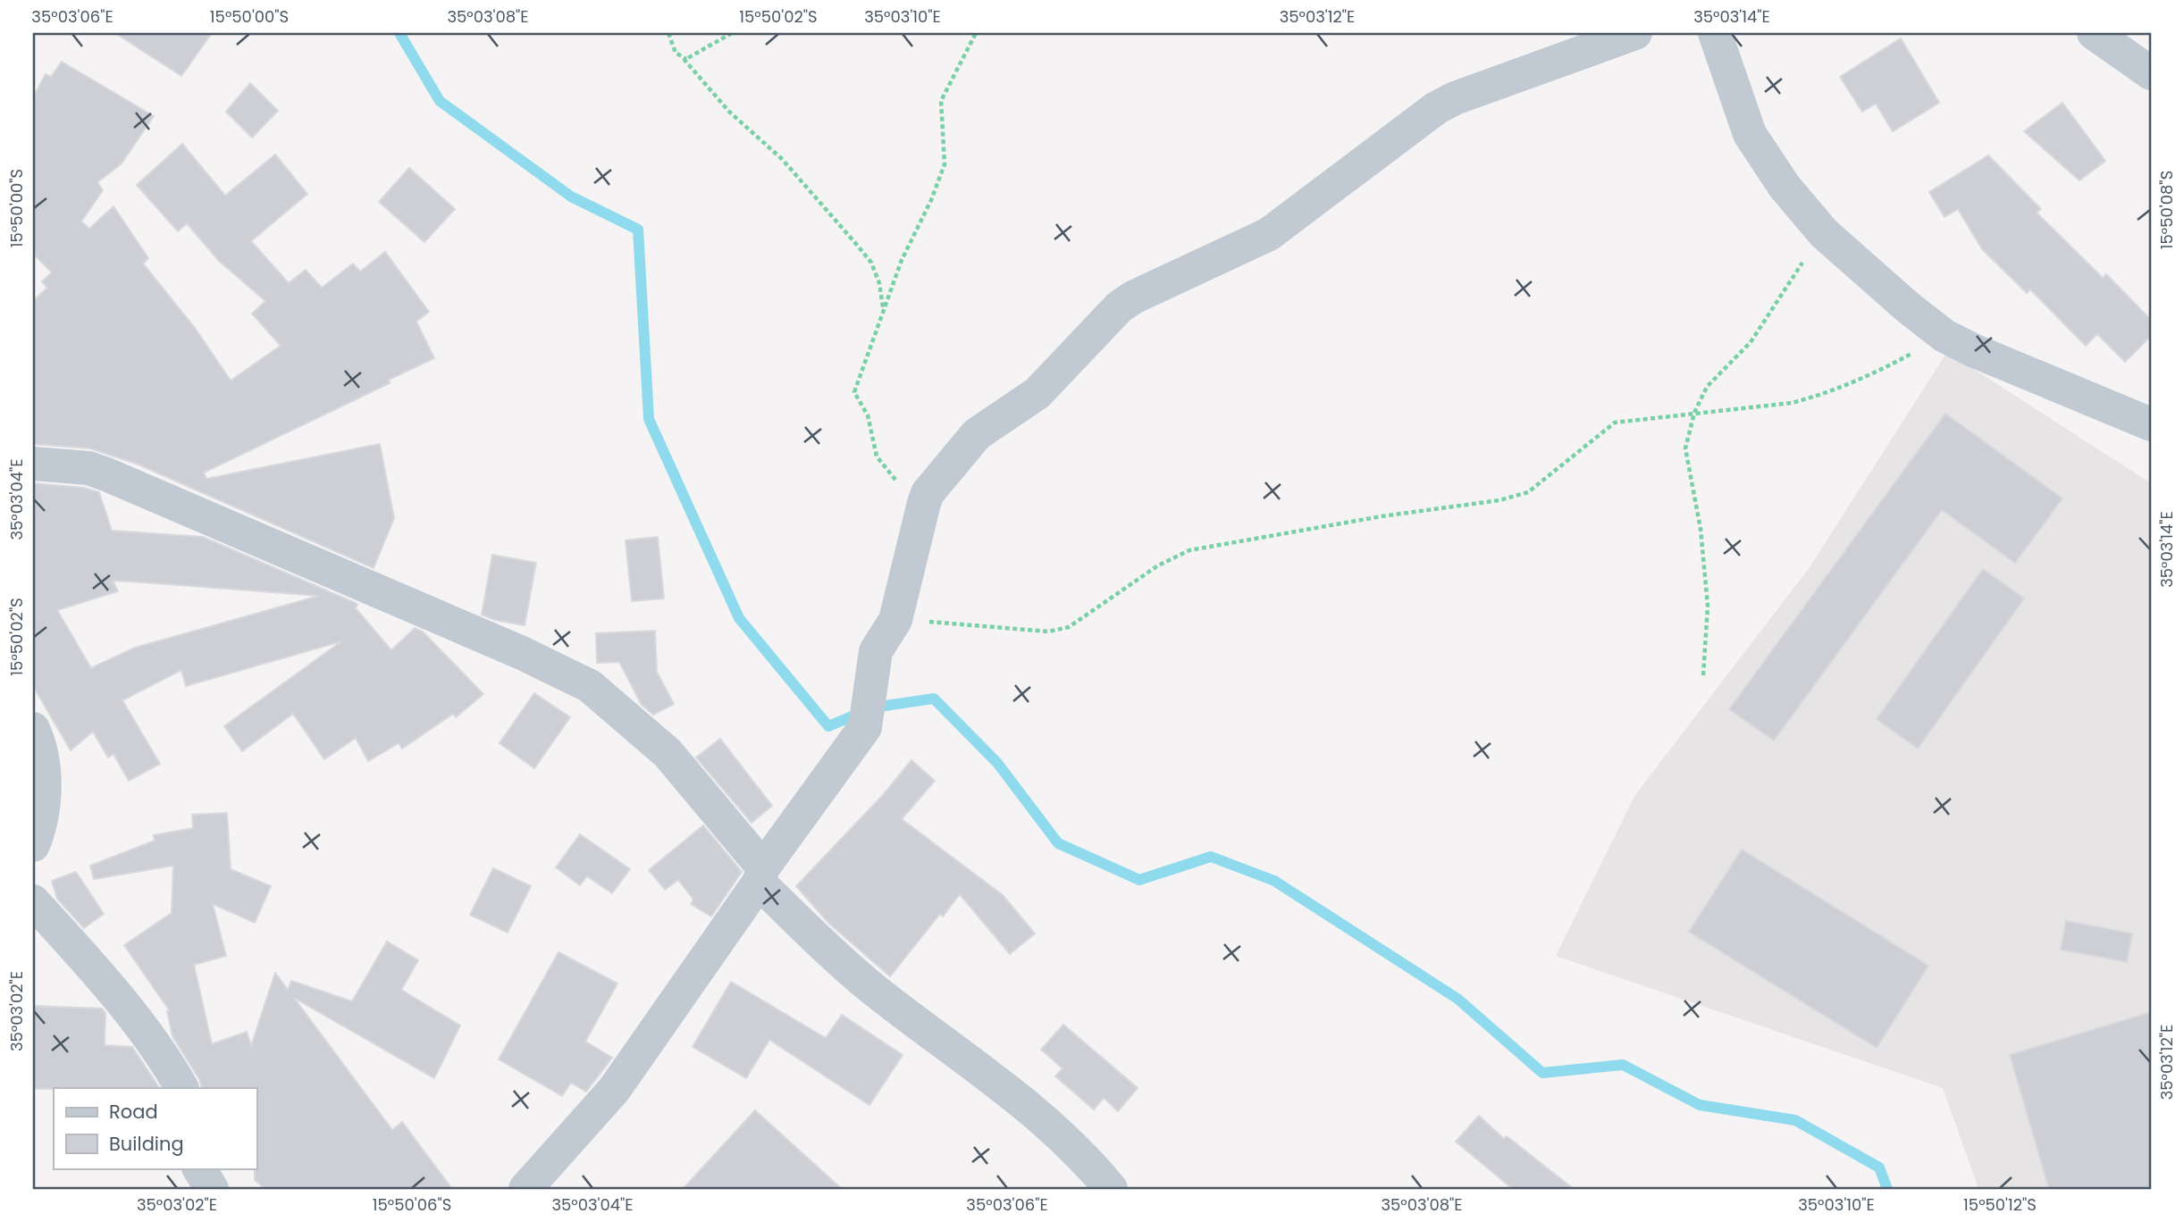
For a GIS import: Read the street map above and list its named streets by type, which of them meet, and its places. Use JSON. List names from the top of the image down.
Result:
{
  "legend": ["Road", "Building"],
  "coordinates": [
    "35°03'06\"E",
    "15°50'00\"S",
    "35°03'08\"E",
    "15°50'02\"S",
    "35°03'10\"E",
    "35°03'12\"E",
    "35°03'14\"E",
    "15°50'08\"S",
    "35°03'04\"E",
    "35°03'02\"E",
    "15°50'06\"S",
    "15°50'12\"S"
  ]
}
